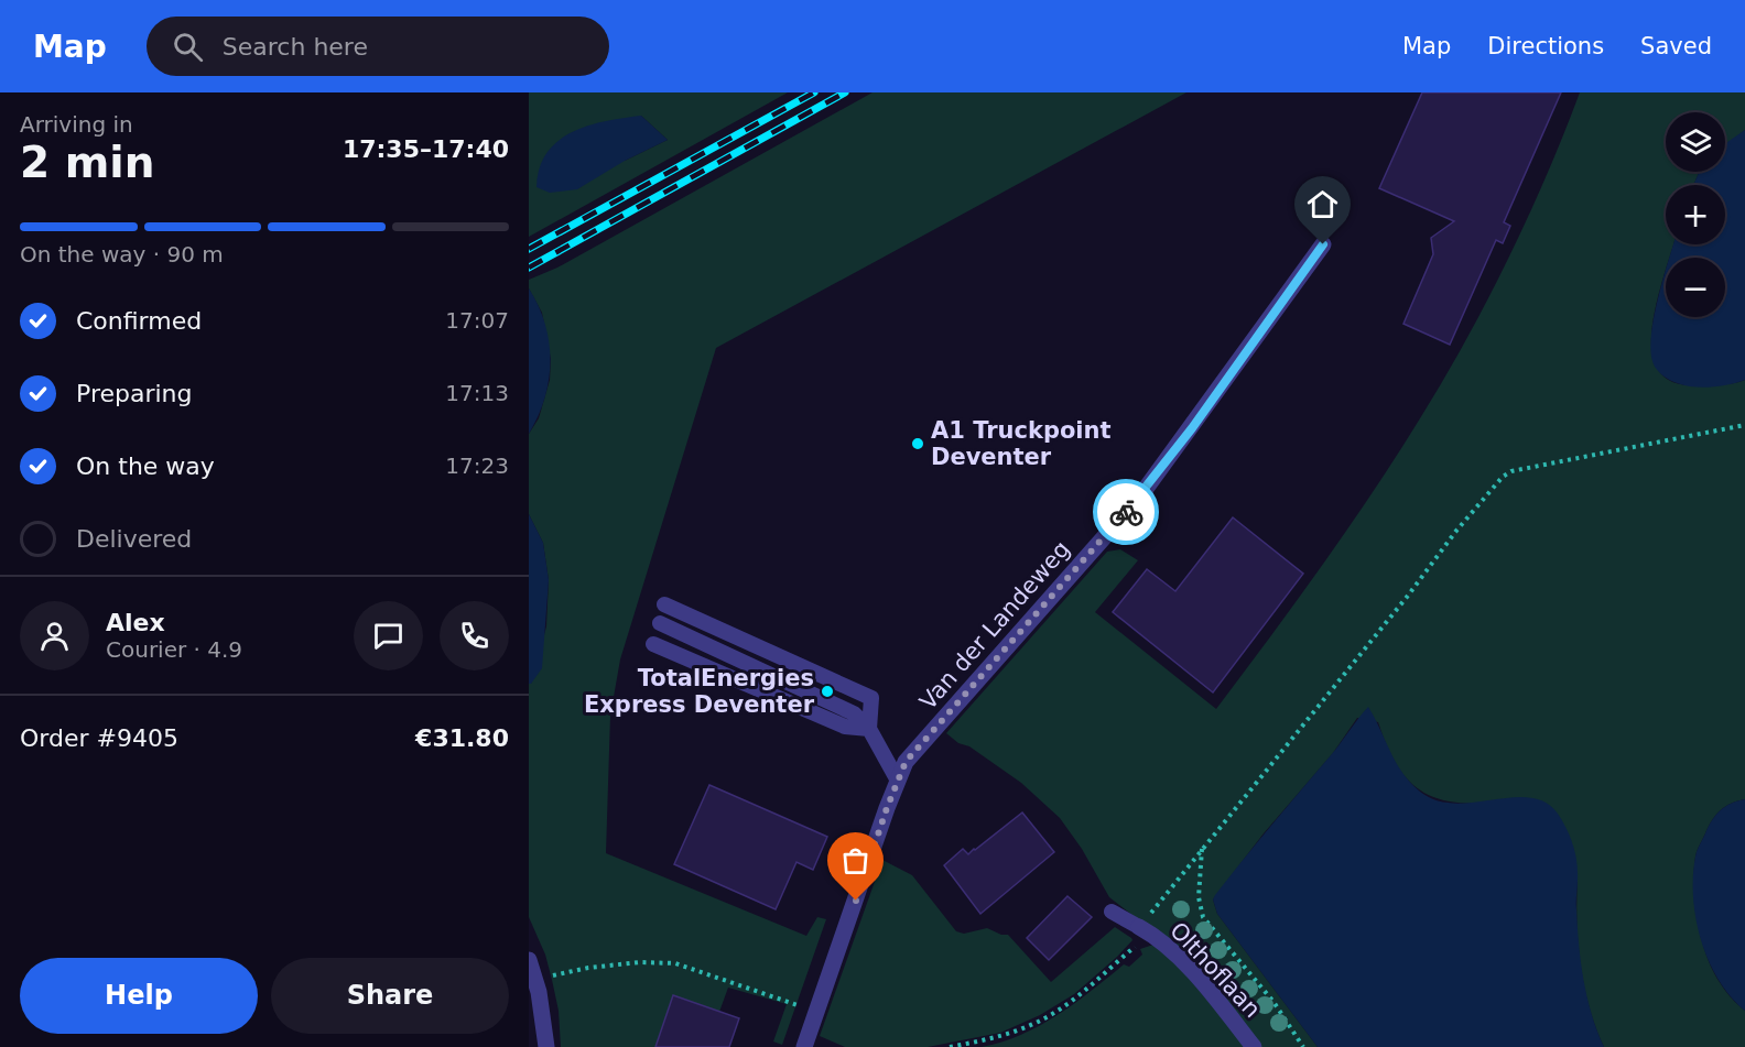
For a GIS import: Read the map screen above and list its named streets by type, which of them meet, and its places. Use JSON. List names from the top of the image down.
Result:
{
  "streets": {
    "street": ["Van der Landeweg", "Olthoflaan"]
  },
  "places": ["A1 Truckpoint Deventer", "TotalEnergies Express Deventer"],
  "page": {
    "header": "Map",
    "search": "Search here",
    "nav": ["Map", "Directions", "Saved"],
    "heading": ["2 min", "Arriving in", "17:35–17:40"],
    "panel": [
      "Alex",
      "Courier · 4.9",
      "Order #9405",
      "€31.80"
    ],
    "map_buttons": ["+", "−"],
    "bar": "On the way · 90 m",
    "list": [
      ["Confirmed", "17:07"],
      ["Preparing", "17:13"],
      ["On the way", "17:23"],
      "Delivered"
    ],
    "buttons": ["Help", "Share"]
  }
}
